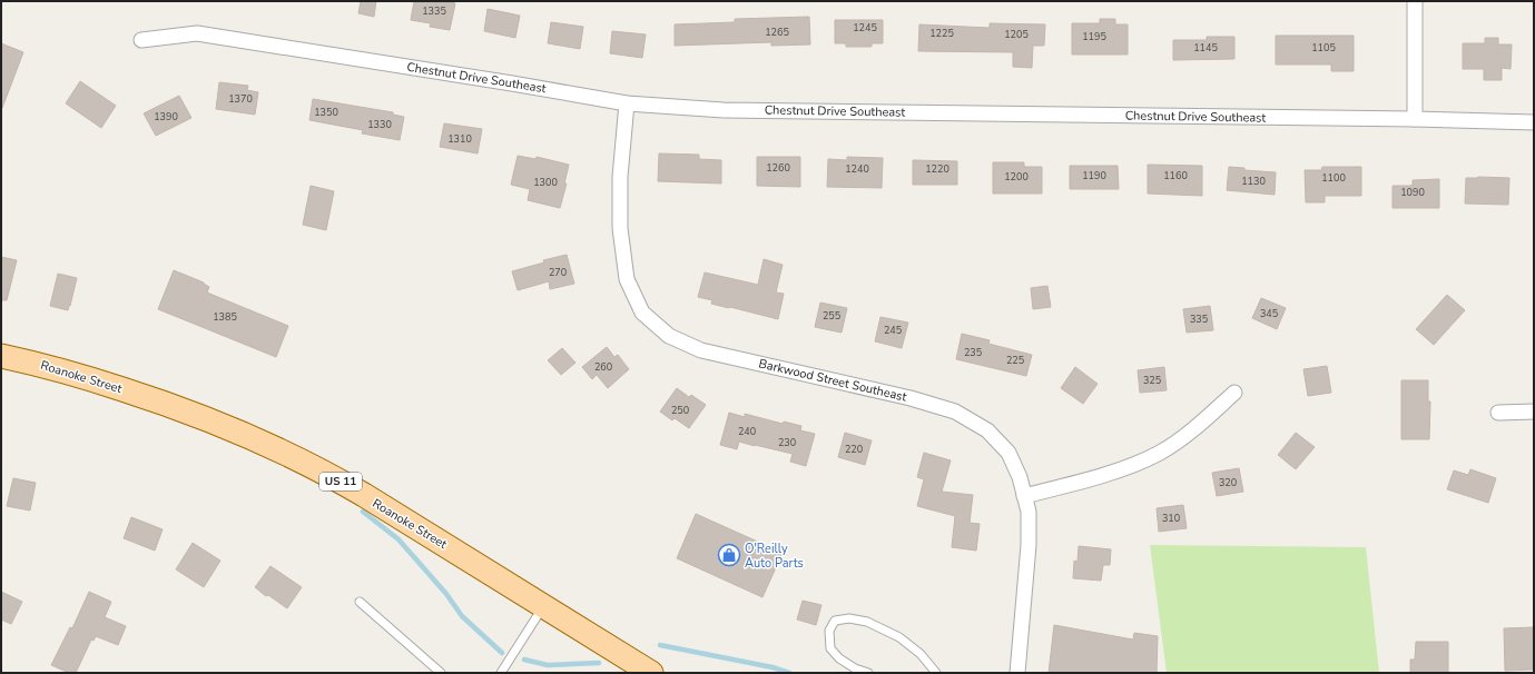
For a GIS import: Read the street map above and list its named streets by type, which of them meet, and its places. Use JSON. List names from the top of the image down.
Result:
{
  "streets": {
    "main road": ["Roanoke Street", "US 11"],
    "street": ["Chestnut Drive Southeast", "Barkwood Street Southeast"]
  },
  "crossings": [
    ["Chestnut Drive Southeast", "Barkwood Street Southeast"]
  ],
  "places": {
    "shop": ["O'Reilly Auto Parts"]
  },
  "house_numbers": [
    "1335",
    "1245",
    "1265",
    "1225",
    "1205",
    "1195",
    "1145",
    "1105",
    "1370",
    "1350",
    "1390",
    "1330",
    "1310",
    "1260",
    "1240",
    "1220",
    "1190",
    "1160",
    "1200",
    "1100",
    "1130",
    "1300",
    "1090",
    "270",
    "345",
    "255",
    "1385",
    "335",
    "245",
    "235",
    "225",
    "260",
    "325",
    "250",
    "240",
    "230",
    "220",
    "320",
    "310"
  ]
}
